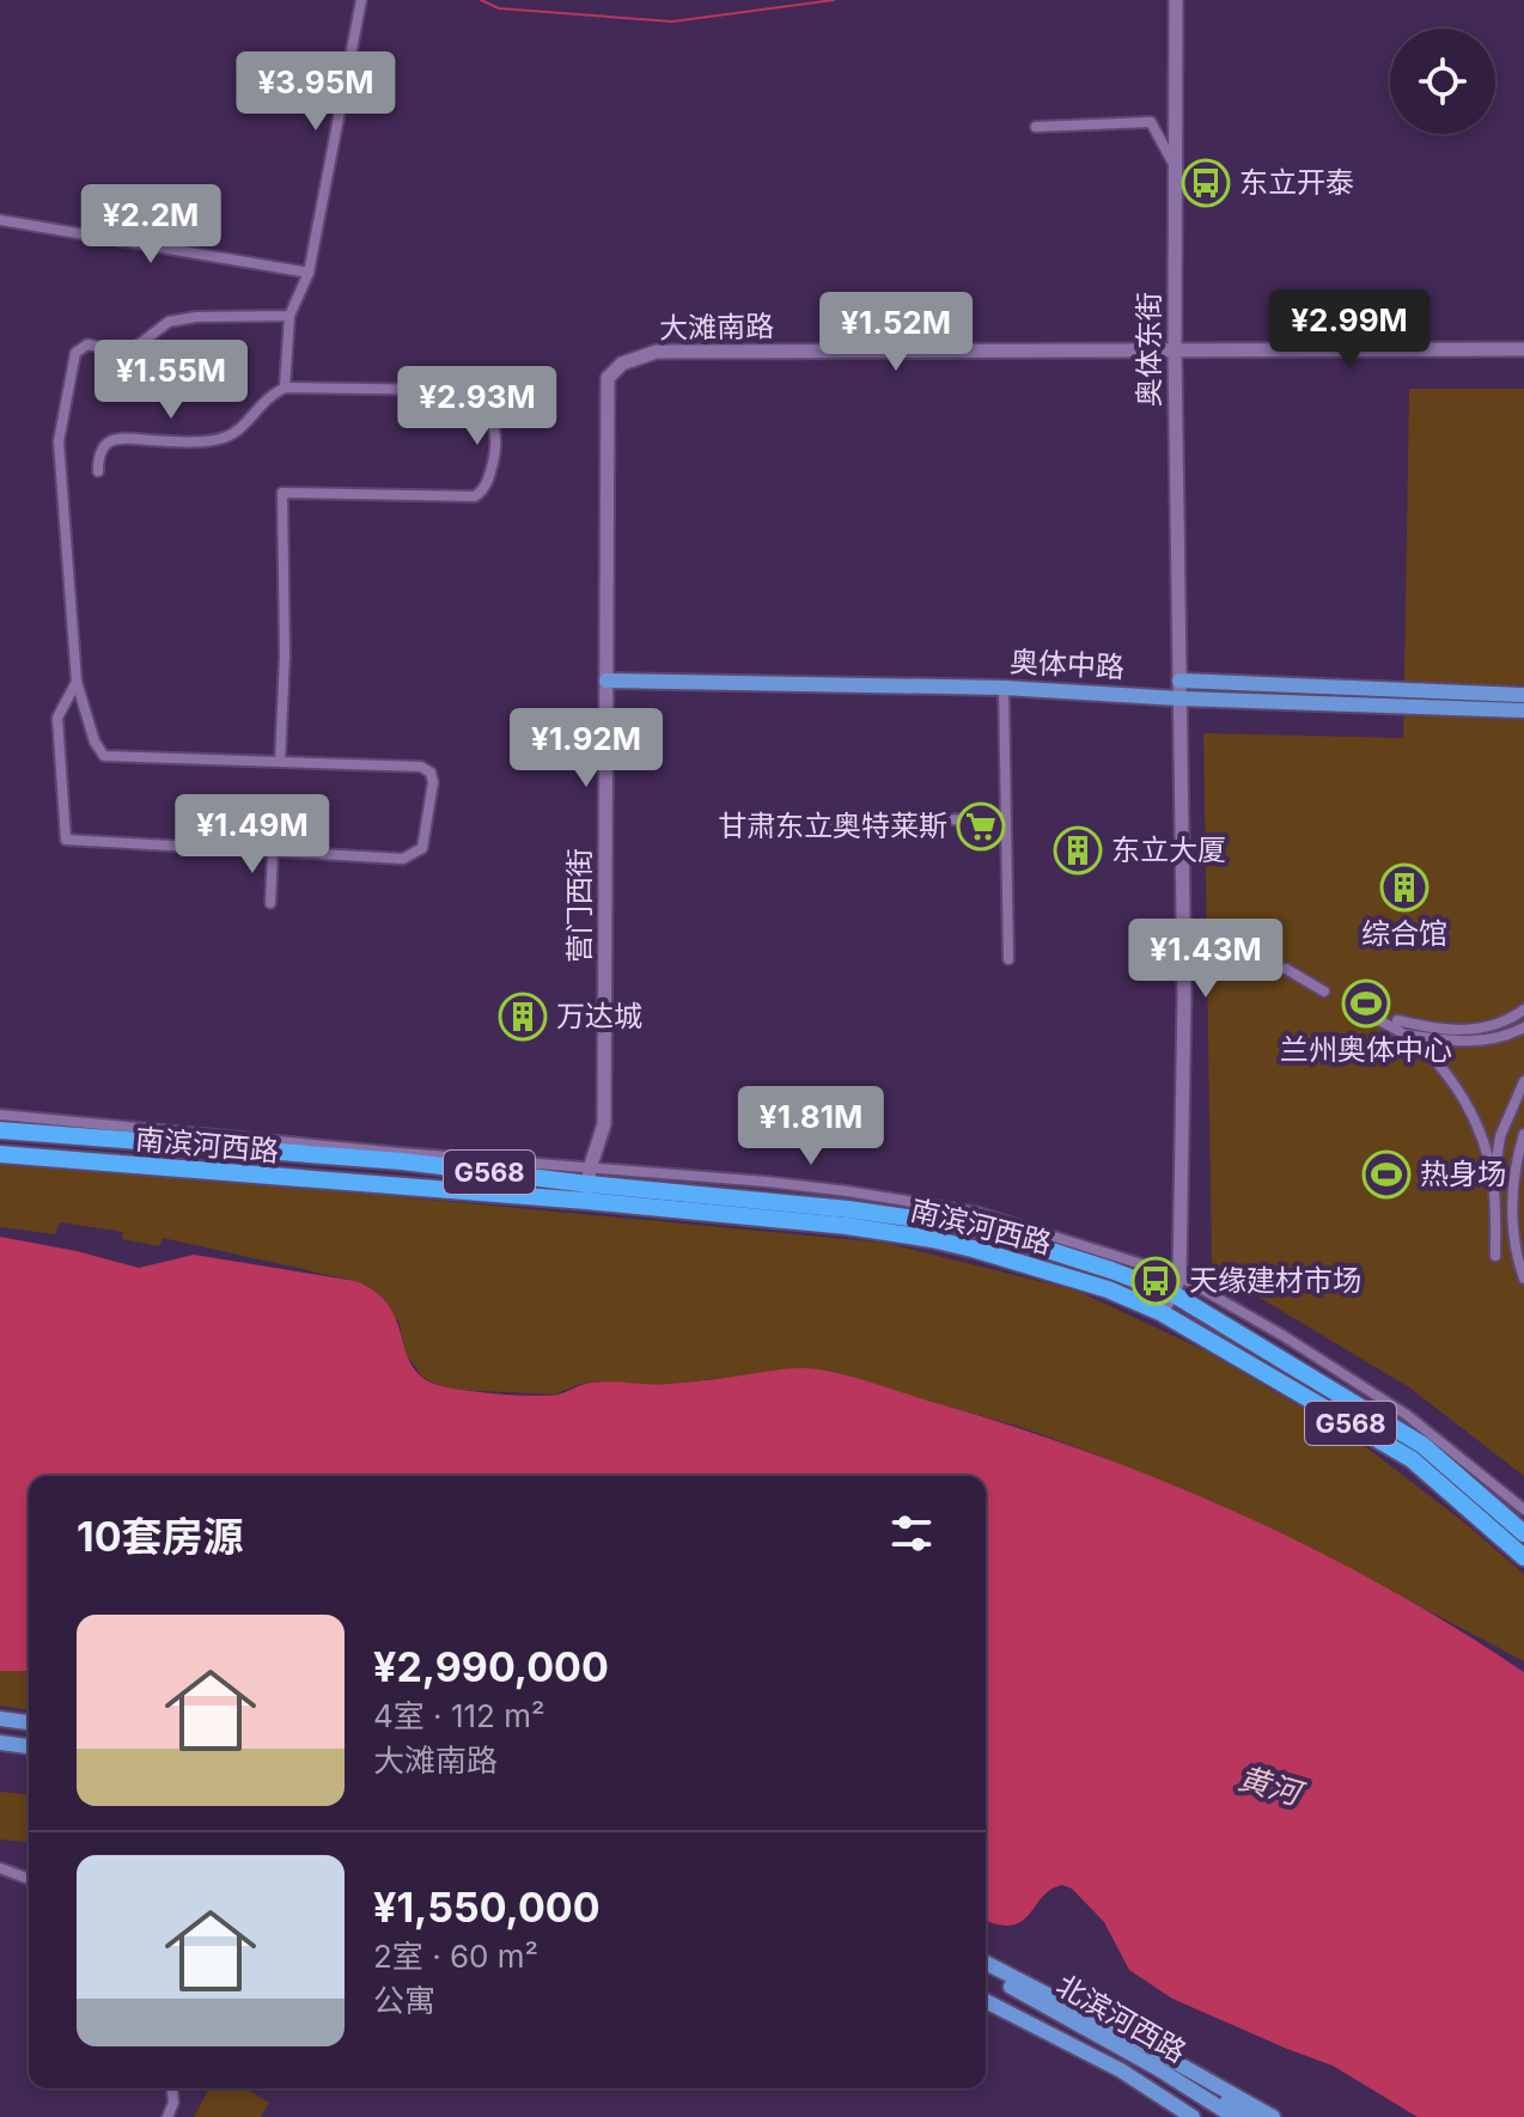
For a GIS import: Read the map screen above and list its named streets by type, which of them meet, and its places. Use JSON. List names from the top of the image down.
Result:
{
  "streets": {
    "highway": ["南滨河西路", "G568"],
    "main road": ["奥体中路", "北滨河西路"],
    "street": ["大滩南路", "奥体东街", "营门西街"]
  },
  "crossings": [
    ["大滩南路", "奥体东街"],
    ["大滩南路", "营门西街"],
    ["奥体东街", "奥体中路"],
    ["奥体东街", "南滨河西路"],
    ["奥体中路", "营门西街"],
    ["营门西街", "南滨河西路"]
  ],
  "water": ["黄河"],
  "places": {
    "bus stop": ["东立开泰", "天缘建材市场"],
    "supermarket": ["甘肃东立奥特莱斯"],
    "building": ["东立大厦", "综合馆", "万达城"],
    "sports": ["兰州奥体中心", "热身场"]
  },
  "page": {
    "price": [
      "¥3.95M",
      "¥2.2M",
      "¥2.99M",
      "¥1.52M",
      "¥1.55M",
      "¥2.93M",
      "¥1.92M",
      "¥1.49M",
      "¥1.43M",
      "¥1.81M"
    ],
    "heading": "10套房源",
    "list": [
      {
        "name": "¥2,990,000",
        "note": "4室 · 112 m² · 大滩南路"
      },
      {
        "name": "¥1,550,000",
        "note": "2室 · 60 m² · 公寓"
      }
    ]
  }
}
